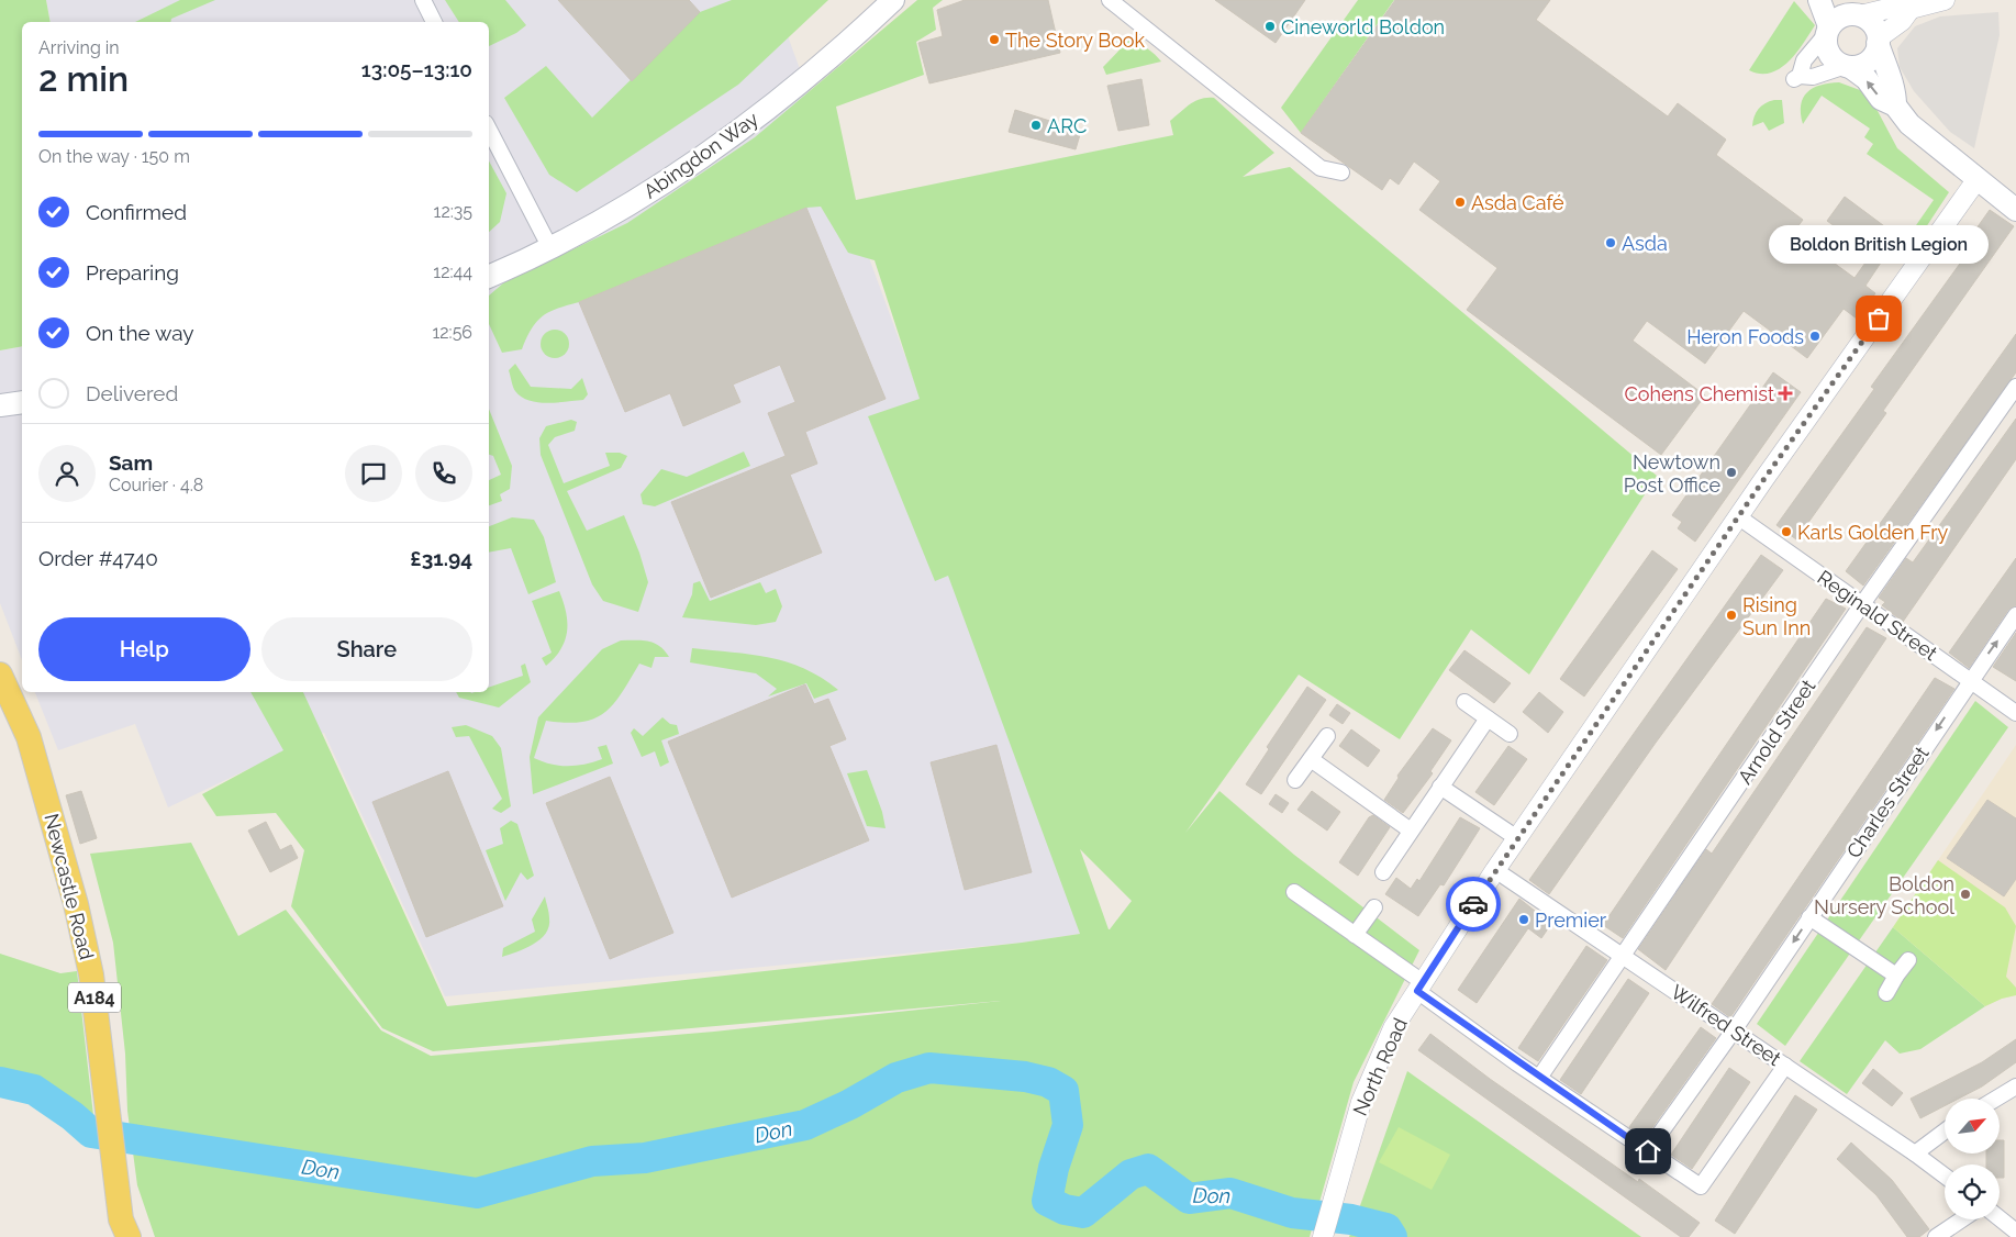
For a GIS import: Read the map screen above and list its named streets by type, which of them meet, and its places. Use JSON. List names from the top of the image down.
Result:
{
  "streets": {
    "main road": ["Abingdon Way", "Newcastle Road", "A184"],
    "street": [
      "Reginald Street",
      "Arnold Street",
      "Charles Street",
      "Wilfred Street",
      "North Road"
    ]
  },
  "crossings": [
    ["Reginald Street", "Arnold Street"],
    ["Reginald Street", "Charles Street"],
    ["Reginald Street", "North Road"],
    ["Arnold Street", "Wilfred Street"],
    ["Charles Street", "Wilfred Street"],
    ["Wilfred Street", "North Road"]
  ],
  "water": ["Don"],
  "places": {
    "other": [
      "Cineworld Boldon",
      "The Story Book",
      "ARC",
      "Asda Café",
      "Asda",
      "Boldon British Legion",
      "Heron Foods",
      "Newtown Post Office",
      "Karls Golden Fry",
      "Rising Sun Inn",
      "Boldon Nursery School",
      "Premier"
    ],
    "health": ["Cohens Chemist"]
  },
  "north": "top right",
  "page": {
    "heading": ["2 min", "Arriving in", "13:05–13:10"],
    "panel": [
      "Sam",
      "Courier · 4.8",
      "Order #4740",
      "£31.94"
    ],
    "bar": "On the way · 150 m",
    "list": [
      ["Confirmed", "12:35"],
      ["Preparing", "12:44"],
      ["On the way", "12:56"],
      "Delivered"
    ],
    "bubble": "Boldon British Legion",
    "buttons": ["Help", "Share"]
  }
}
